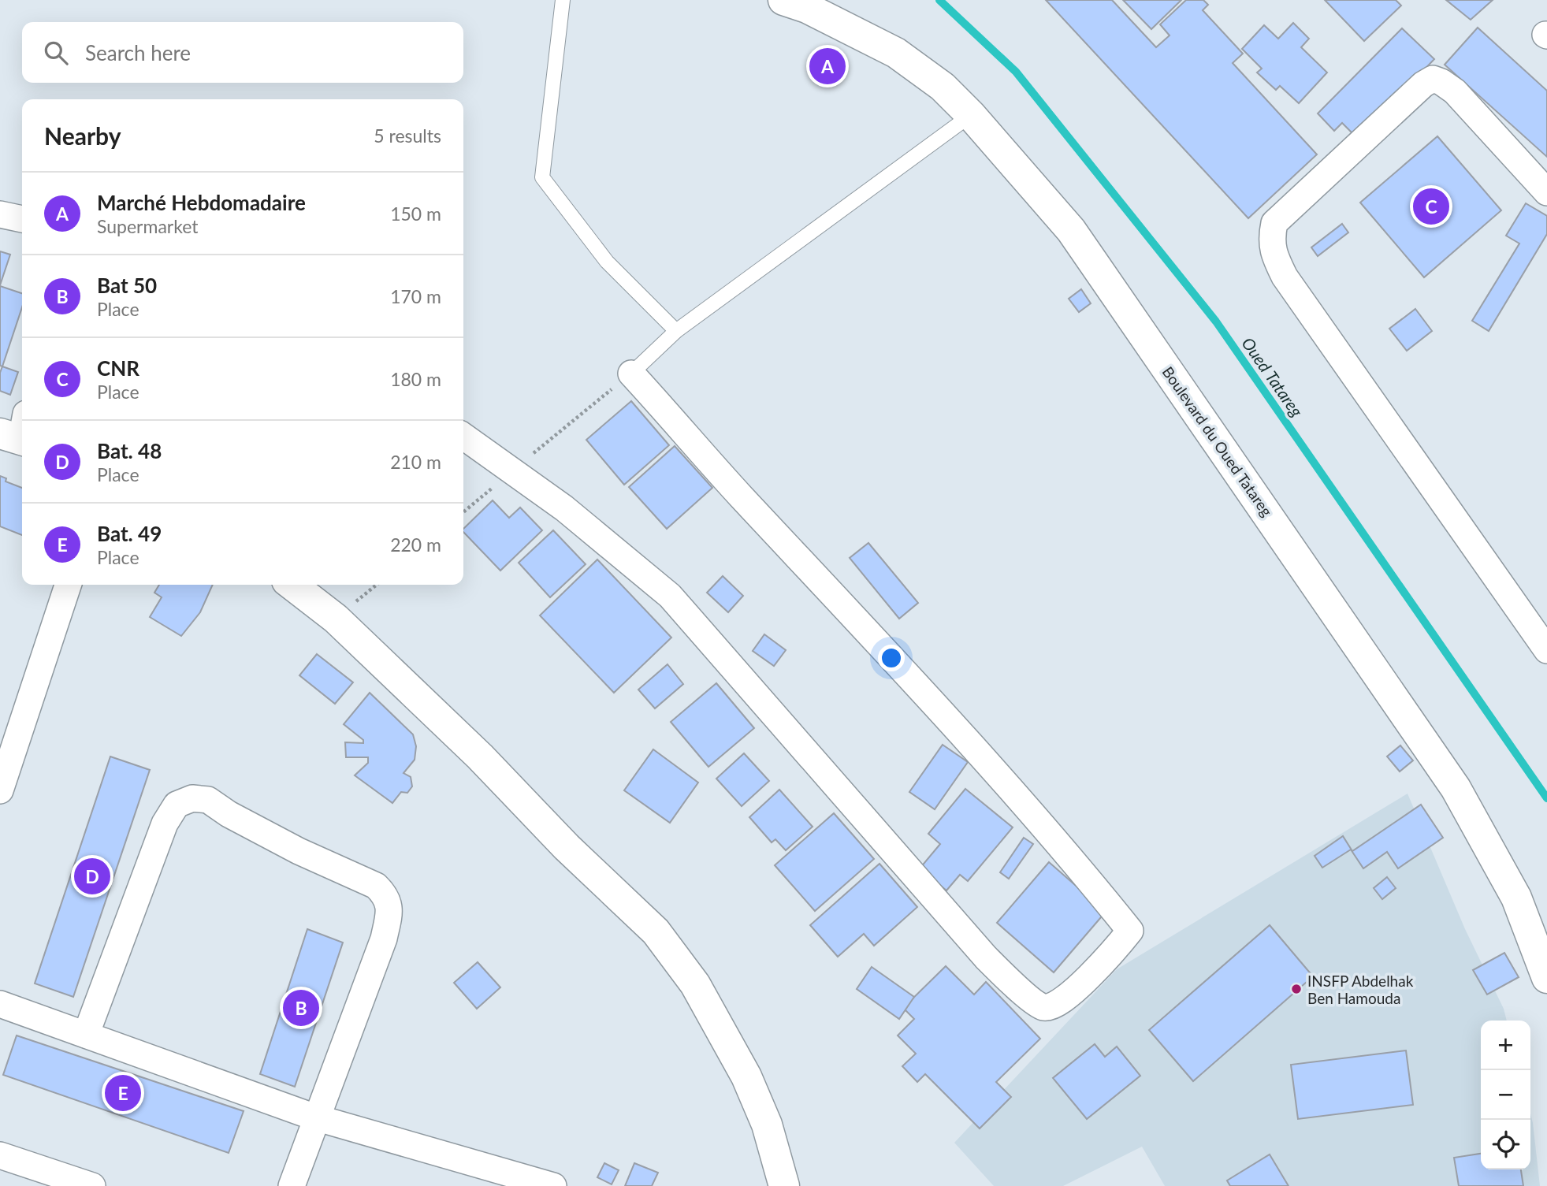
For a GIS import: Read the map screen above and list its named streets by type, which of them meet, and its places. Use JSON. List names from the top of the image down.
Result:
{
  "streets": {
    "street": ["Boulevard du Oued Tatareg"]
  },
  "water": ["Oued Tatareg"],
  "places": ["INSFP Abdelhak Ben Hamouda"],
  "page": {
    "search": "Search here",
    "pins": [
      "A",
      "C",
      "D",
      "B",
      "E"
    ],
    "heading": ["Nearby", "5 results"],
    "list": [
      {
        "mark": "A",
        "name": "Marché Hebdomadaire",
        "note": "Supermarket",
        "value": "150 m"
      },
      {
        "mark": "B",
        "name": "Bat 50",
        "note": "Place",
        "value": "170 m"
      },
      {
        "mark": "C",
        "name": "CNR",
        "note": "Place",
        "value": "180 m"
      },
      {
        "mark": "D",
        "name": "Bat. 48",
        "note": "Place",
        "value": "210 m"
      },
      {
        "mark": "E",
        "name": "Bat. 49",
        "note": "Place",
        "value": "220 m"
      }
    ],
    "map_buttons": ["+", "−"]
  }
}
